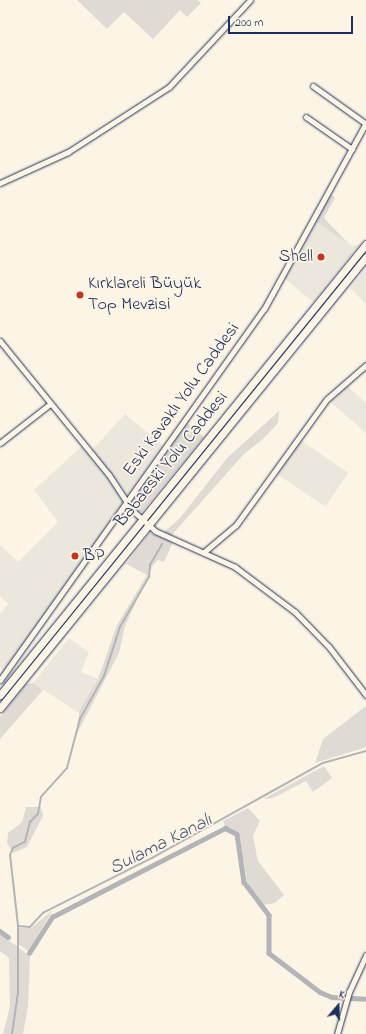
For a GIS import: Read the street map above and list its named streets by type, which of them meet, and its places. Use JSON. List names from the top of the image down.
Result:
{
  "streets": {
    "highway": ["Babaeski Yolu Caddesi"],
    "street": ["Eski Kavaklı Yolu Caddesi"]
  },
  "water": ["Sulama Kanalı"],
  "places": ["Shell", "Kırklareli Büyük Top Mevzisi", "BP"],
  "scale_bar": "200 m",
  "north": "top"
}
